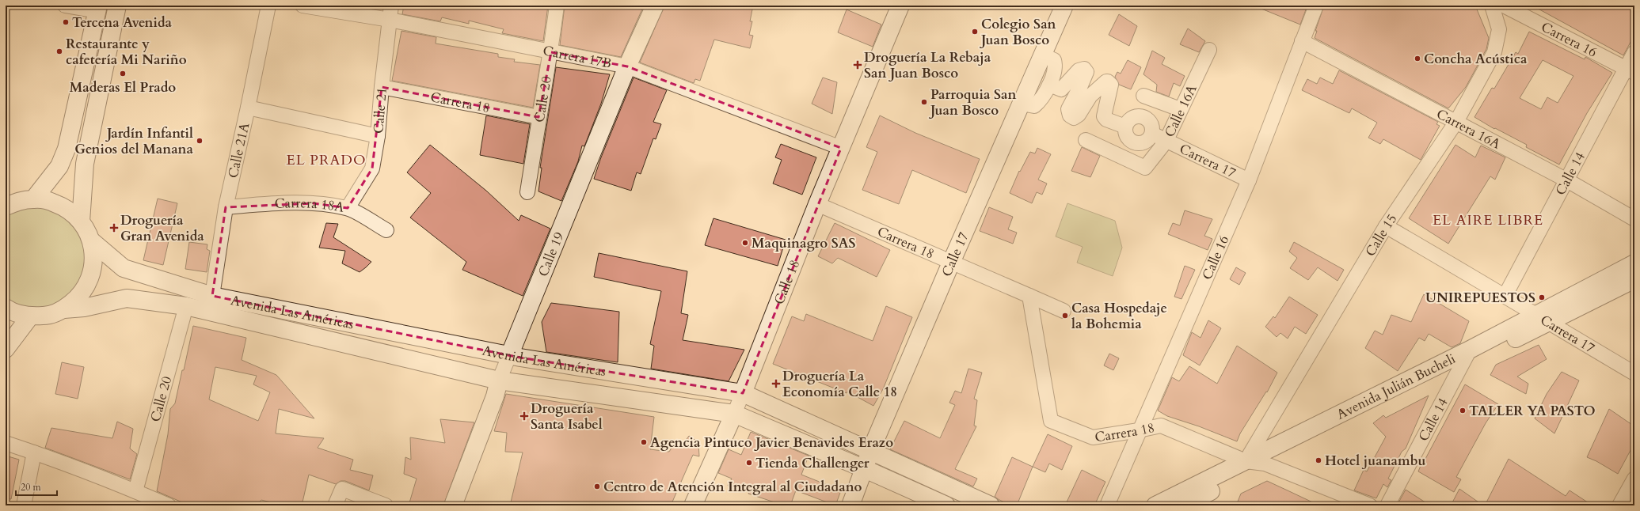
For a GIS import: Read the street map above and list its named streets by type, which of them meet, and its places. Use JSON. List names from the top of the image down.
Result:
{
  "streets": {
    "main road": [
      "Calle 19",
      "Calle 17",
      "Calle 18",
      "Avenida Las Américas",
      "Avenida Julián Bucheli"
    ],
    "street": [
      "Carrera 16",
      "Carrera 17B",
      "Calle 20",
      "Carrera 18",
      "Calle 21",
      "Calle 16A",
      "Carrera 16A",
      "Calle 21A",
      "Carrera 17",
      "Calle 14",
      "Carrera 18A",
      "Calle 15",
      "Calle 16"
    ]
  },
  "crossings": [
    ["Carrera 16", "Calle 14"],
    ["Carrera 17B", "Calle 20"],
    ["Carrera 17B", "Calle 21"],
    ["Carrera 17B", "Calle 19"],
    ["Carrera 17B", "Calle 18"],
    ["Calle 20", "Carrera 18"],
    ["Calle 20", "Avenida Las Américas"],
    ["Carrera 18", "Calle 21"],
    ["Carrera 18", "Calle 15"],
    ["Carrera 18", "Calle 17"],
    ["Carrera 18", "Calle 16"],
    ["Carrera 18", "Calle 18"],
    ["Carrera 18", "Avenida Julián Bucheli"],
    ["Calle 21", "Carrera 18A"],
    ["Calle 16A", "Carrera 17"],
    ["Carrera 16A", "Calle 14"],
    ["Carrera 16A", "Calle 15"],
    ["Carrera 16A", "Calle 16"],
    ["Calle 21A", "Carrera 18A"],
    ["Calle 21A", "Avenida Las Américas"],
    ["Carrera 17", "Calle 14"],
    ["Carrera 17", "Calle 15"],
    ["Carrera 17", "Calle 16"],
    ["Carrera 17", "Avenida Julián Bucheli"],
    ["Calle 14", "Avenida Julián Bucheli"],
    ["Calle 15", "Avenida Julián Bucheli"],
    ["Calle 19", "Avenida Las Américas"],
    ["Calle 17", "Avenida Las Américas"],
    ["Calle 18", "Avenida Las Américas"]
  ],
  "districts": ["EL PRADO", "EL AIRE LIBRE"],
  "places": {
    "other": [
      "Tercena Avenida",
      "Colegio San Juan Bosco",
      "Restaurante y cafetería Mi Nariño",
      "Concha Acústica",
      "Maderas El Prado",
      "Parroquia San Juan Bosco",
      "Jardín Infantil Genios del Manana",
      "Maquinagro SAS",
      "UNIREPUESTOS",
      "Casa Hospedaje la Bohemia",
      "TALLER YA PASTO",
      "Agencia Pintuco Javier Benavides Erazo",
      "Hotel juanambu",
      "Tienda Challenger",
      "Centro de Atención Integral al Ciudadano"
    ],
    "health": [
      "Droguería La Rebaja San Juan Bosco",
      "Droguería Gran Avenida",
      "Droguería La Economía Calle 18",
      "Droguería Santa Isabel"
    ]
  },
  "scale_bar": "20 m"
}
